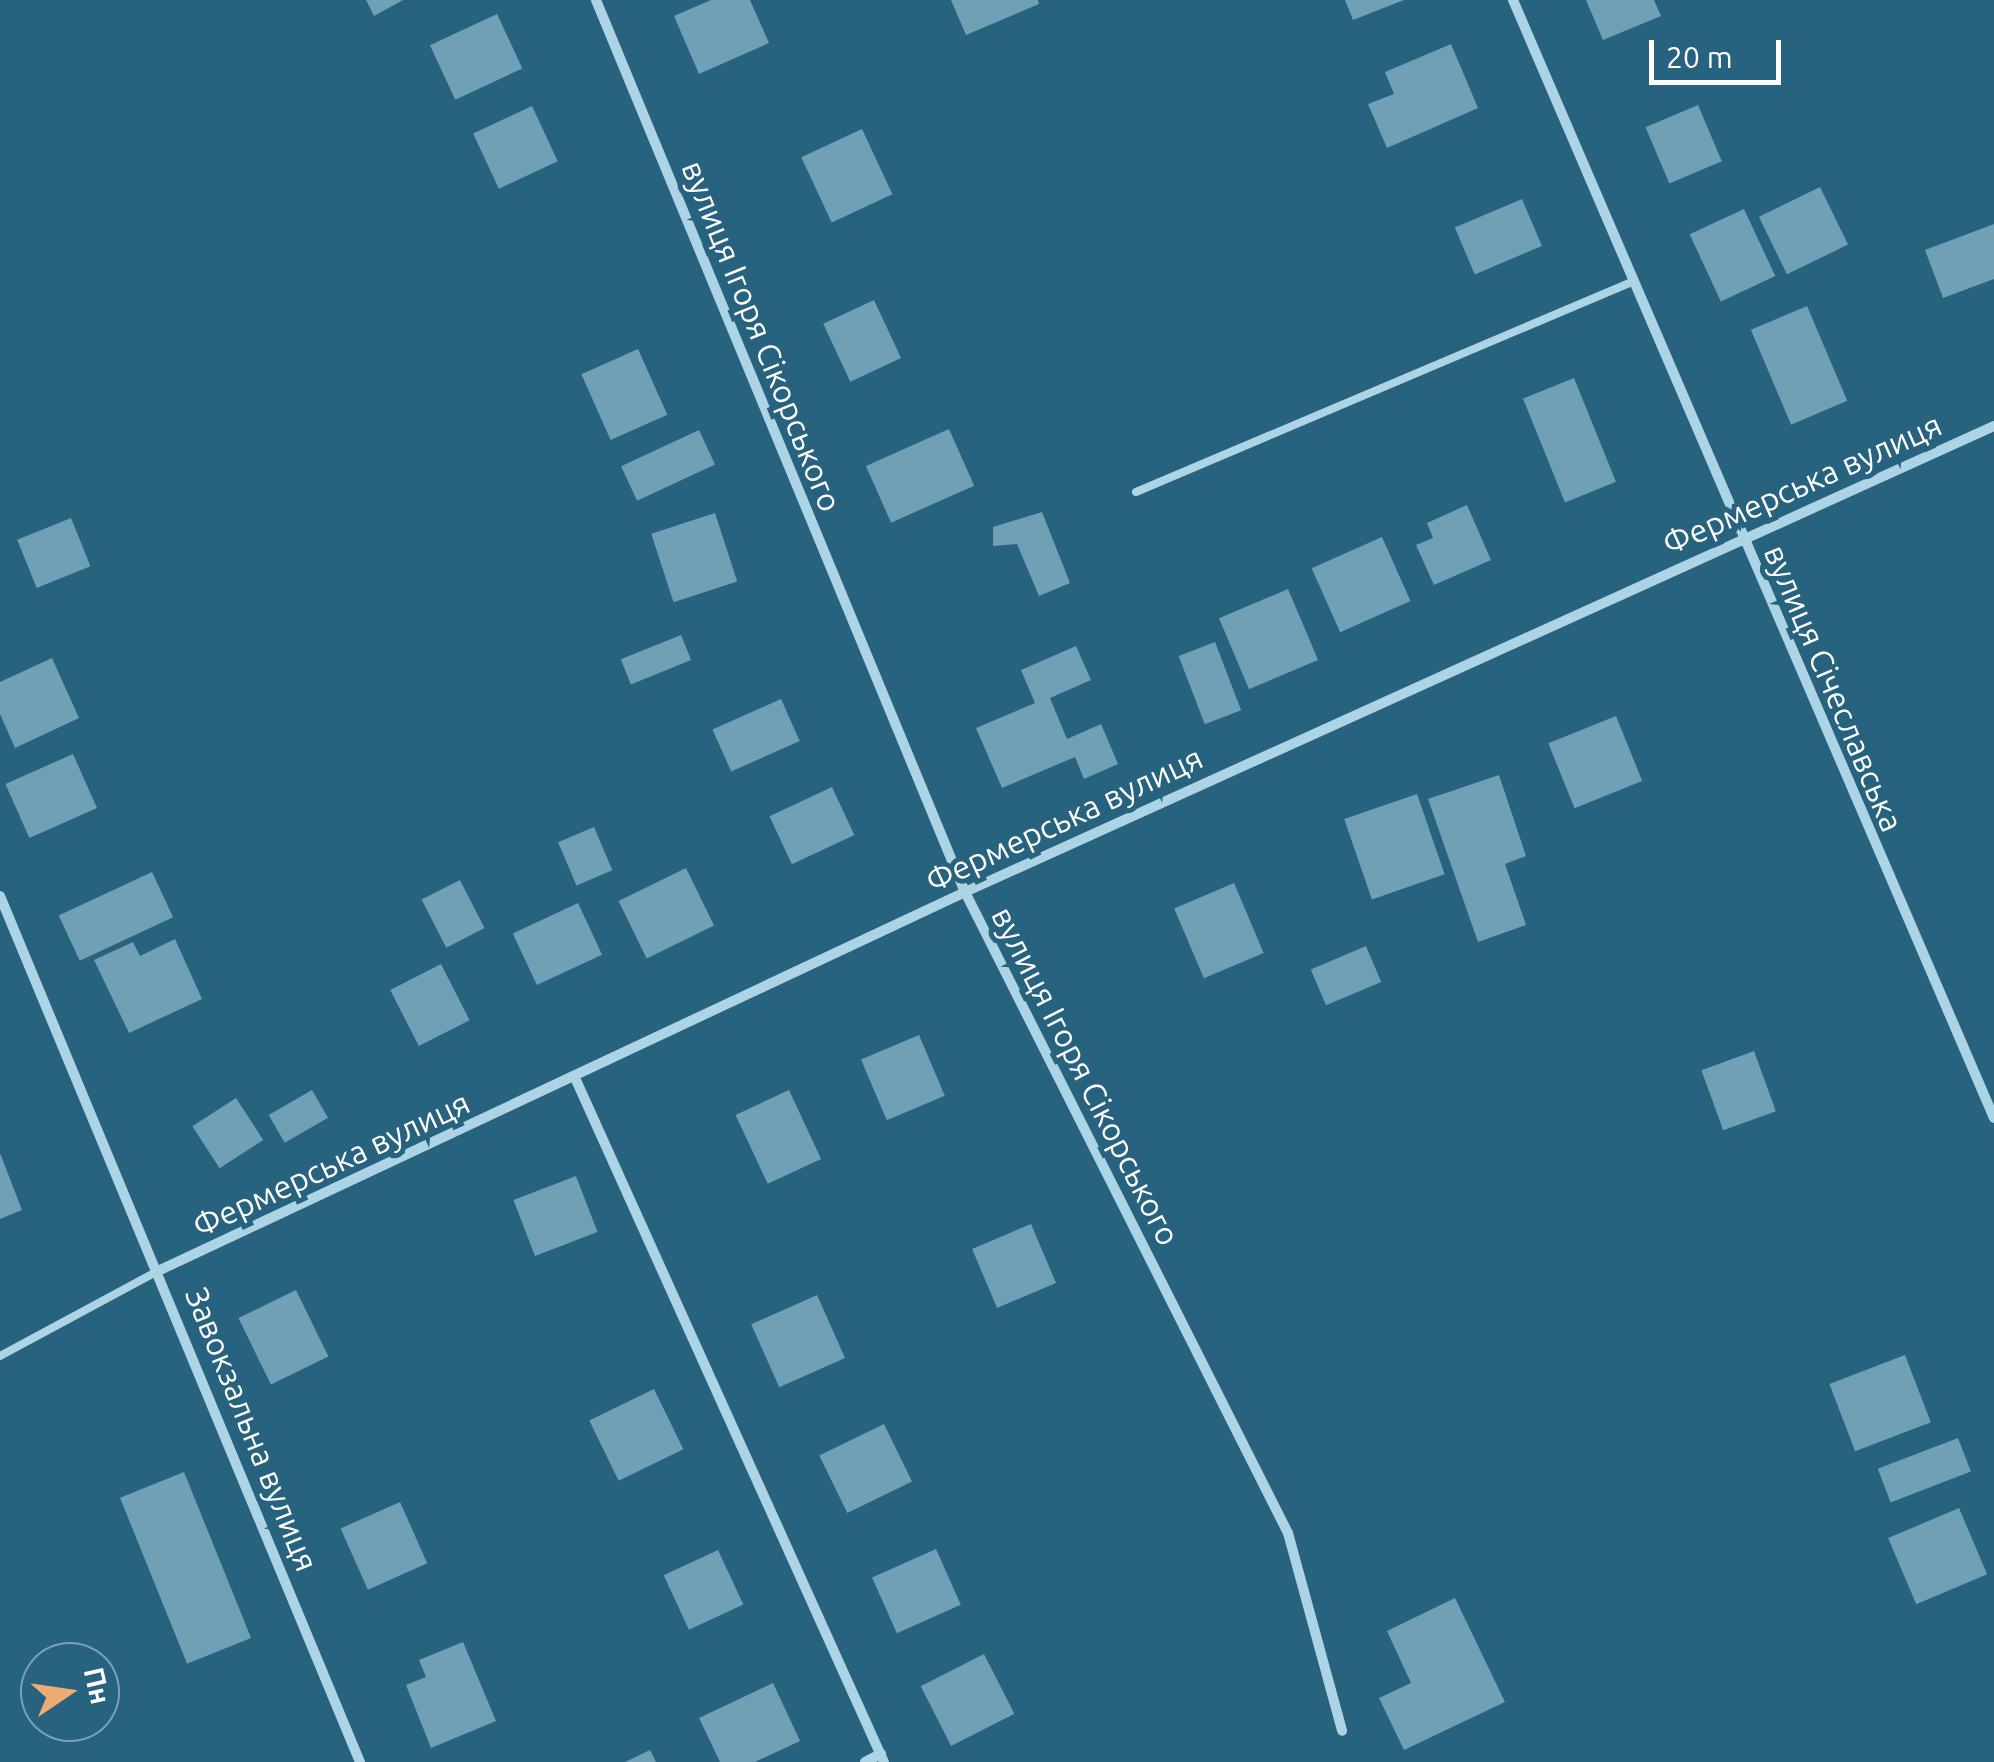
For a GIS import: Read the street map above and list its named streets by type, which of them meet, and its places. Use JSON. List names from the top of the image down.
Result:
{
  "streets": {
    "street": [
      "вулиця Ігоря Сікорського",
      "Фермерська вулиця",
      "вулиця Січеславська",
      "Завокзальна вулиця"
    ]
  },
  "crossings": [
    ["вулиця Ігоря Сікорського", "Фермерська вулиця"],
    ["Фермерська вулиця", "вулиця Січеславська"],
    ["Фермерська вулиця", "Завокзальна вулиця"]
  ],
  "scale_bar": "20 m",
  "north": "right"
}
